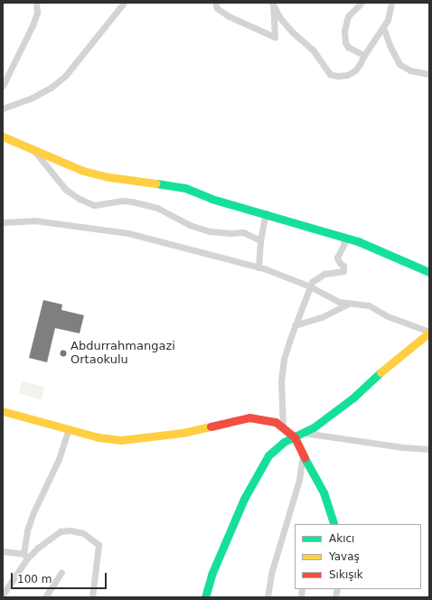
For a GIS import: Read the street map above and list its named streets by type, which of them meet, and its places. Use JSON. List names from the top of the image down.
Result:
{
  "places": ["Abdurrahmangazi Ortaokulu"],
  "legend": ["Akıcı", "Yavaş", "Sıkışık"],
  "scale_bar": "100 m"
}
